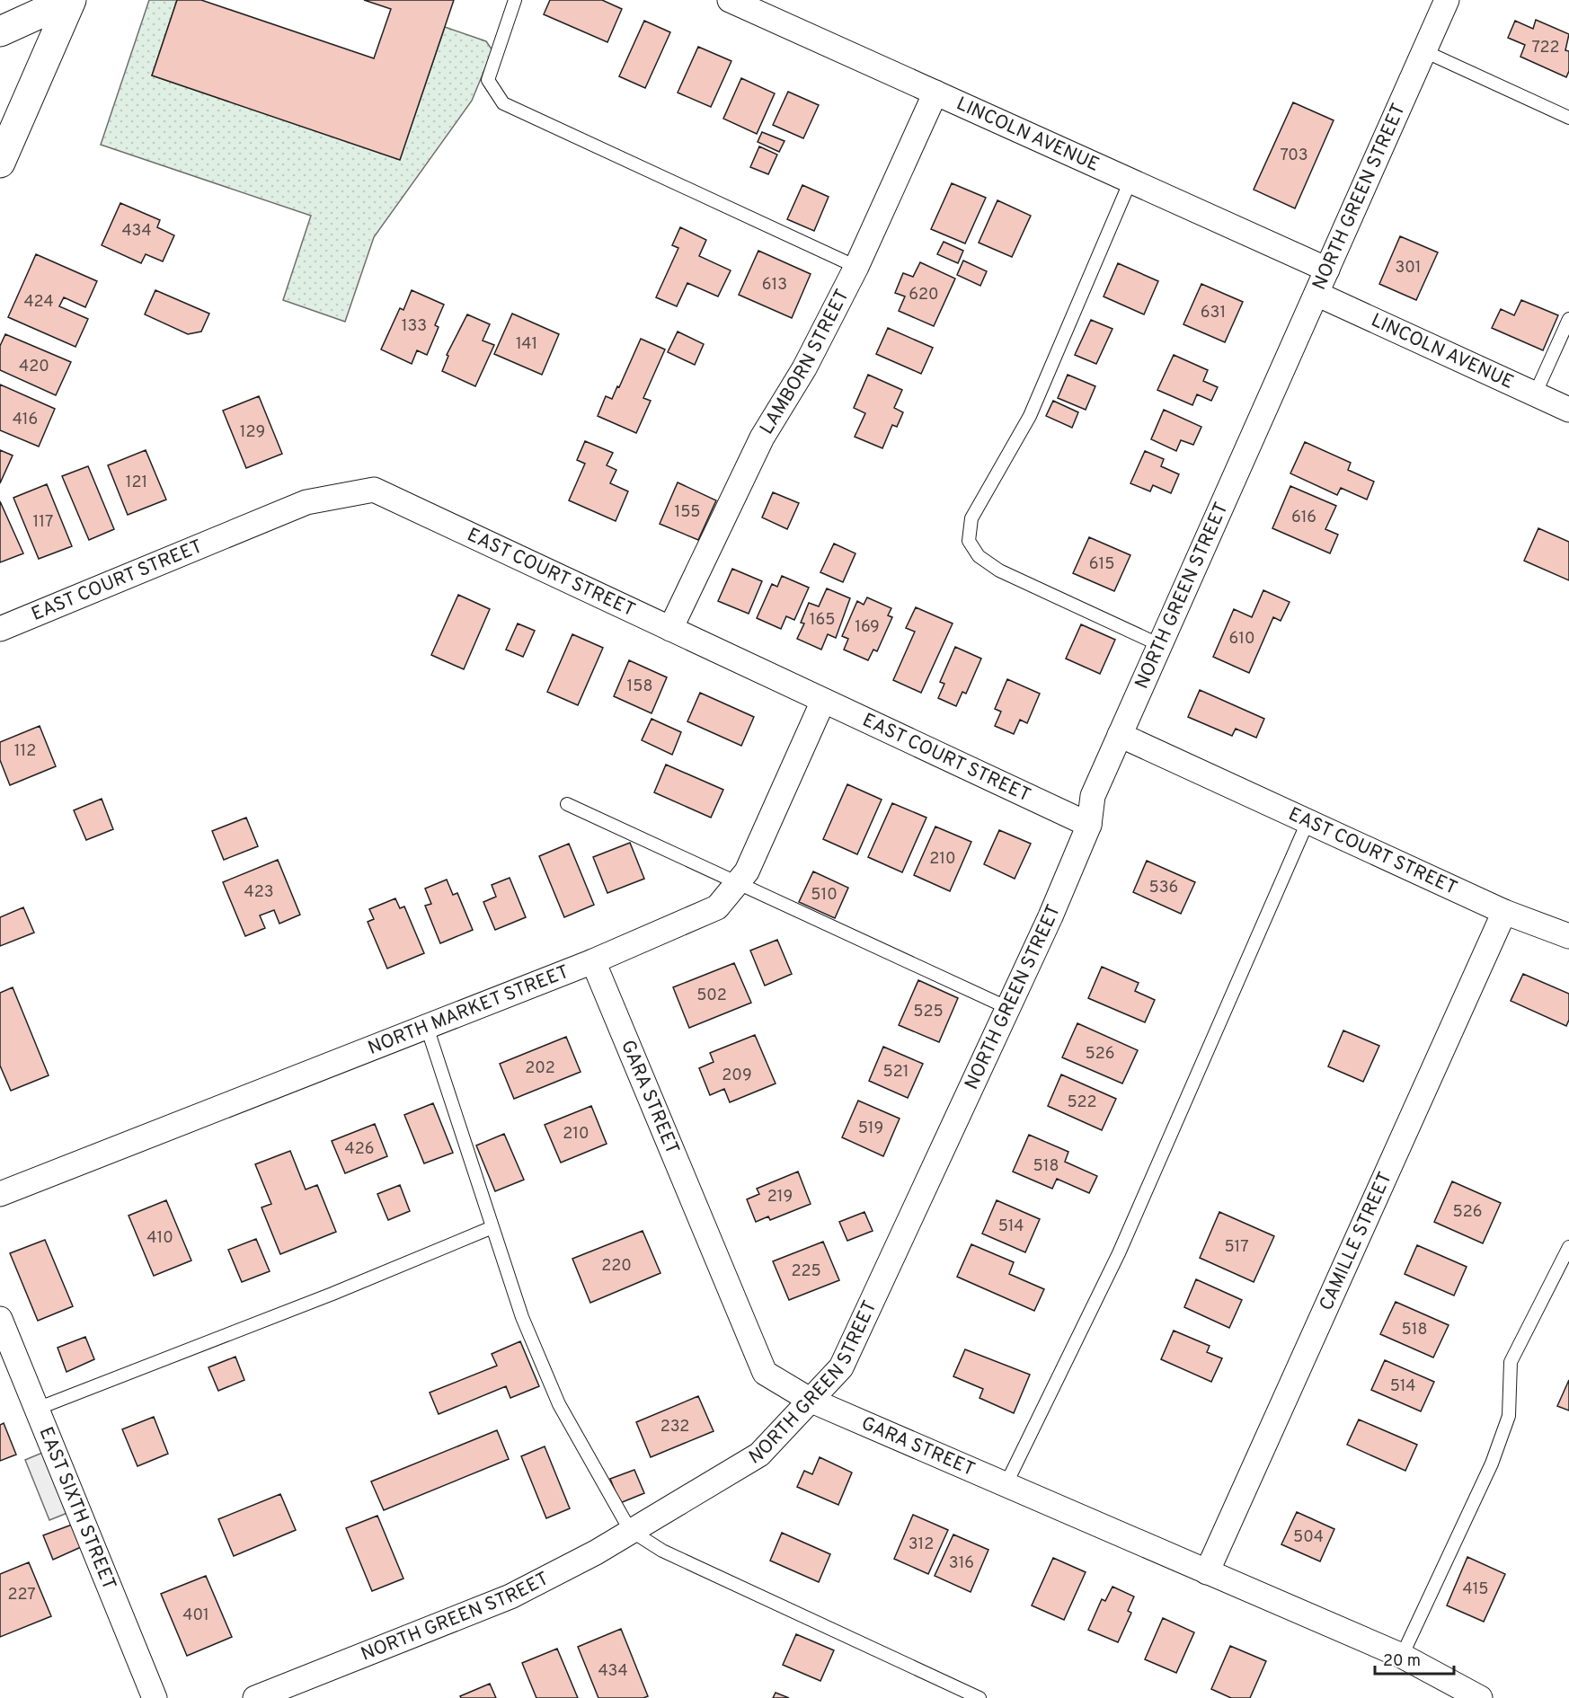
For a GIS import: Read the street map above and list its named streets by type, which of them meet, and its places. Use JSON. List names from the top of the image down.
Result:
{
  "streets": {
    "street": [
      "LINCOLN AVENUE",
      "NORTH GREEN STREET",
      "LAMBORN STREET",
      "EAST COURT STREET",
      "NORTH MARKET STREET",
      "GARA STREET",
      "CAMILLE STREET",
      "EAST SIXTH STREET"
    ]
  },
  "crossings": [
    ["LINCOLN AVENUE", "NORTH GREEN STREET"],
    ["LINCOLN AVENUE", "LAMBORN STREET"],
    ["NORTH GREEN STREET", "EAST COURT STREET"],
    ["NORTH GREEN STREET", "GARA STREET"],
    ["LAMBORN STREET", "EAST COURT STREET"],
    ["EAST COURT STREET", "NORTH MARKET STREET"],
    ["EAST COURT STREET", "CAMILLE STREET"],
    ["NORTH MARKET STREET", "GARA STREET"],
    ["GARA STREET", "CAMILLE STREET"]
  ],
  "house_numbers": [
    "722",
    "703",
    "434",
    "301",
    "613",
    "620",
    "424",
    "631",
    "133",
    "141",
    "420",
    "416",
    "129",
    "121",
    "155",
    "616",
    "117",
    "615",
    "165",
    "169",
    "610",
    "158",
    "112",
    "210",
    "536",
    "423",
    "510",
    "502",
    "525",
    "526",
    "202",
    "521",
    "209",
    "522",
    "519",
    "210",
    "426",
    "518",
    "219",
    "526",
    "514",
    "410",
    "517",
    "220",
    "225",
    "518",
    "514",
    "232",
    "504",
    "312",
    "316",
    "415",
    "227",
    "401",
    "434"
  ],
  "scale_bar": "20 m"
}
